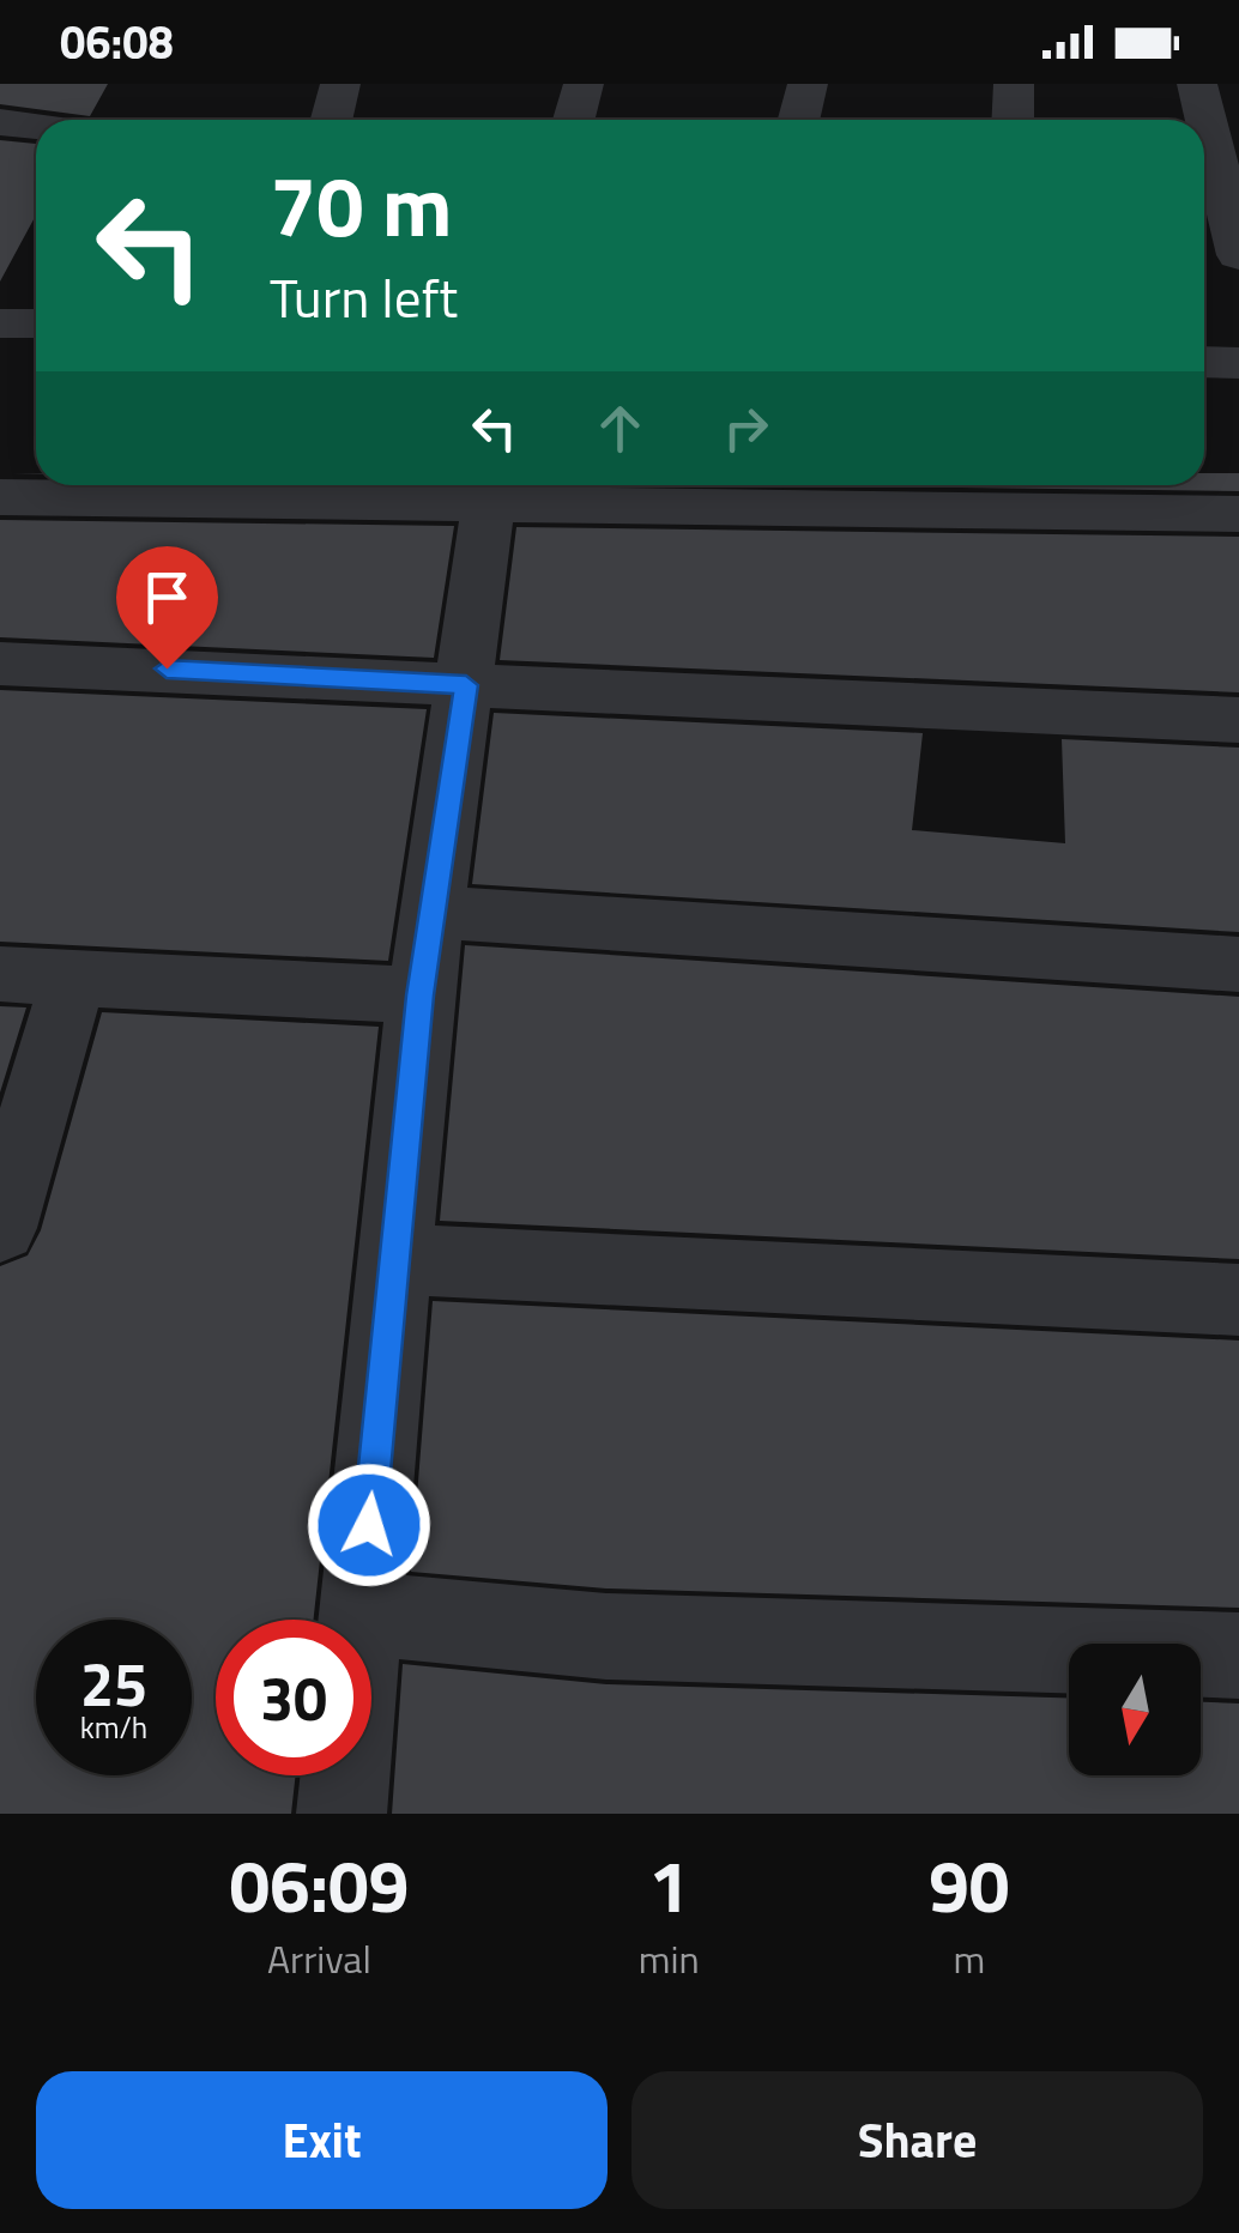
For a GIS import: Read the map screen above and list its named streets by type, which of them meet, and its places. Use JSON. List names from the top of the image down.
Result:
{
  "north": "bottom",
  "page": {
    "status": "06:08",
    "turn": ["70 m", "Turn left"],
    "speed": "25 km/h",
    "limit": "30",
    "eta": [
      "06:09",
      "Arrival",
      "1",
      "min",
      "90",
      "m"
    ],
    "buttons": ["Exit", "Share"]
  }
}
